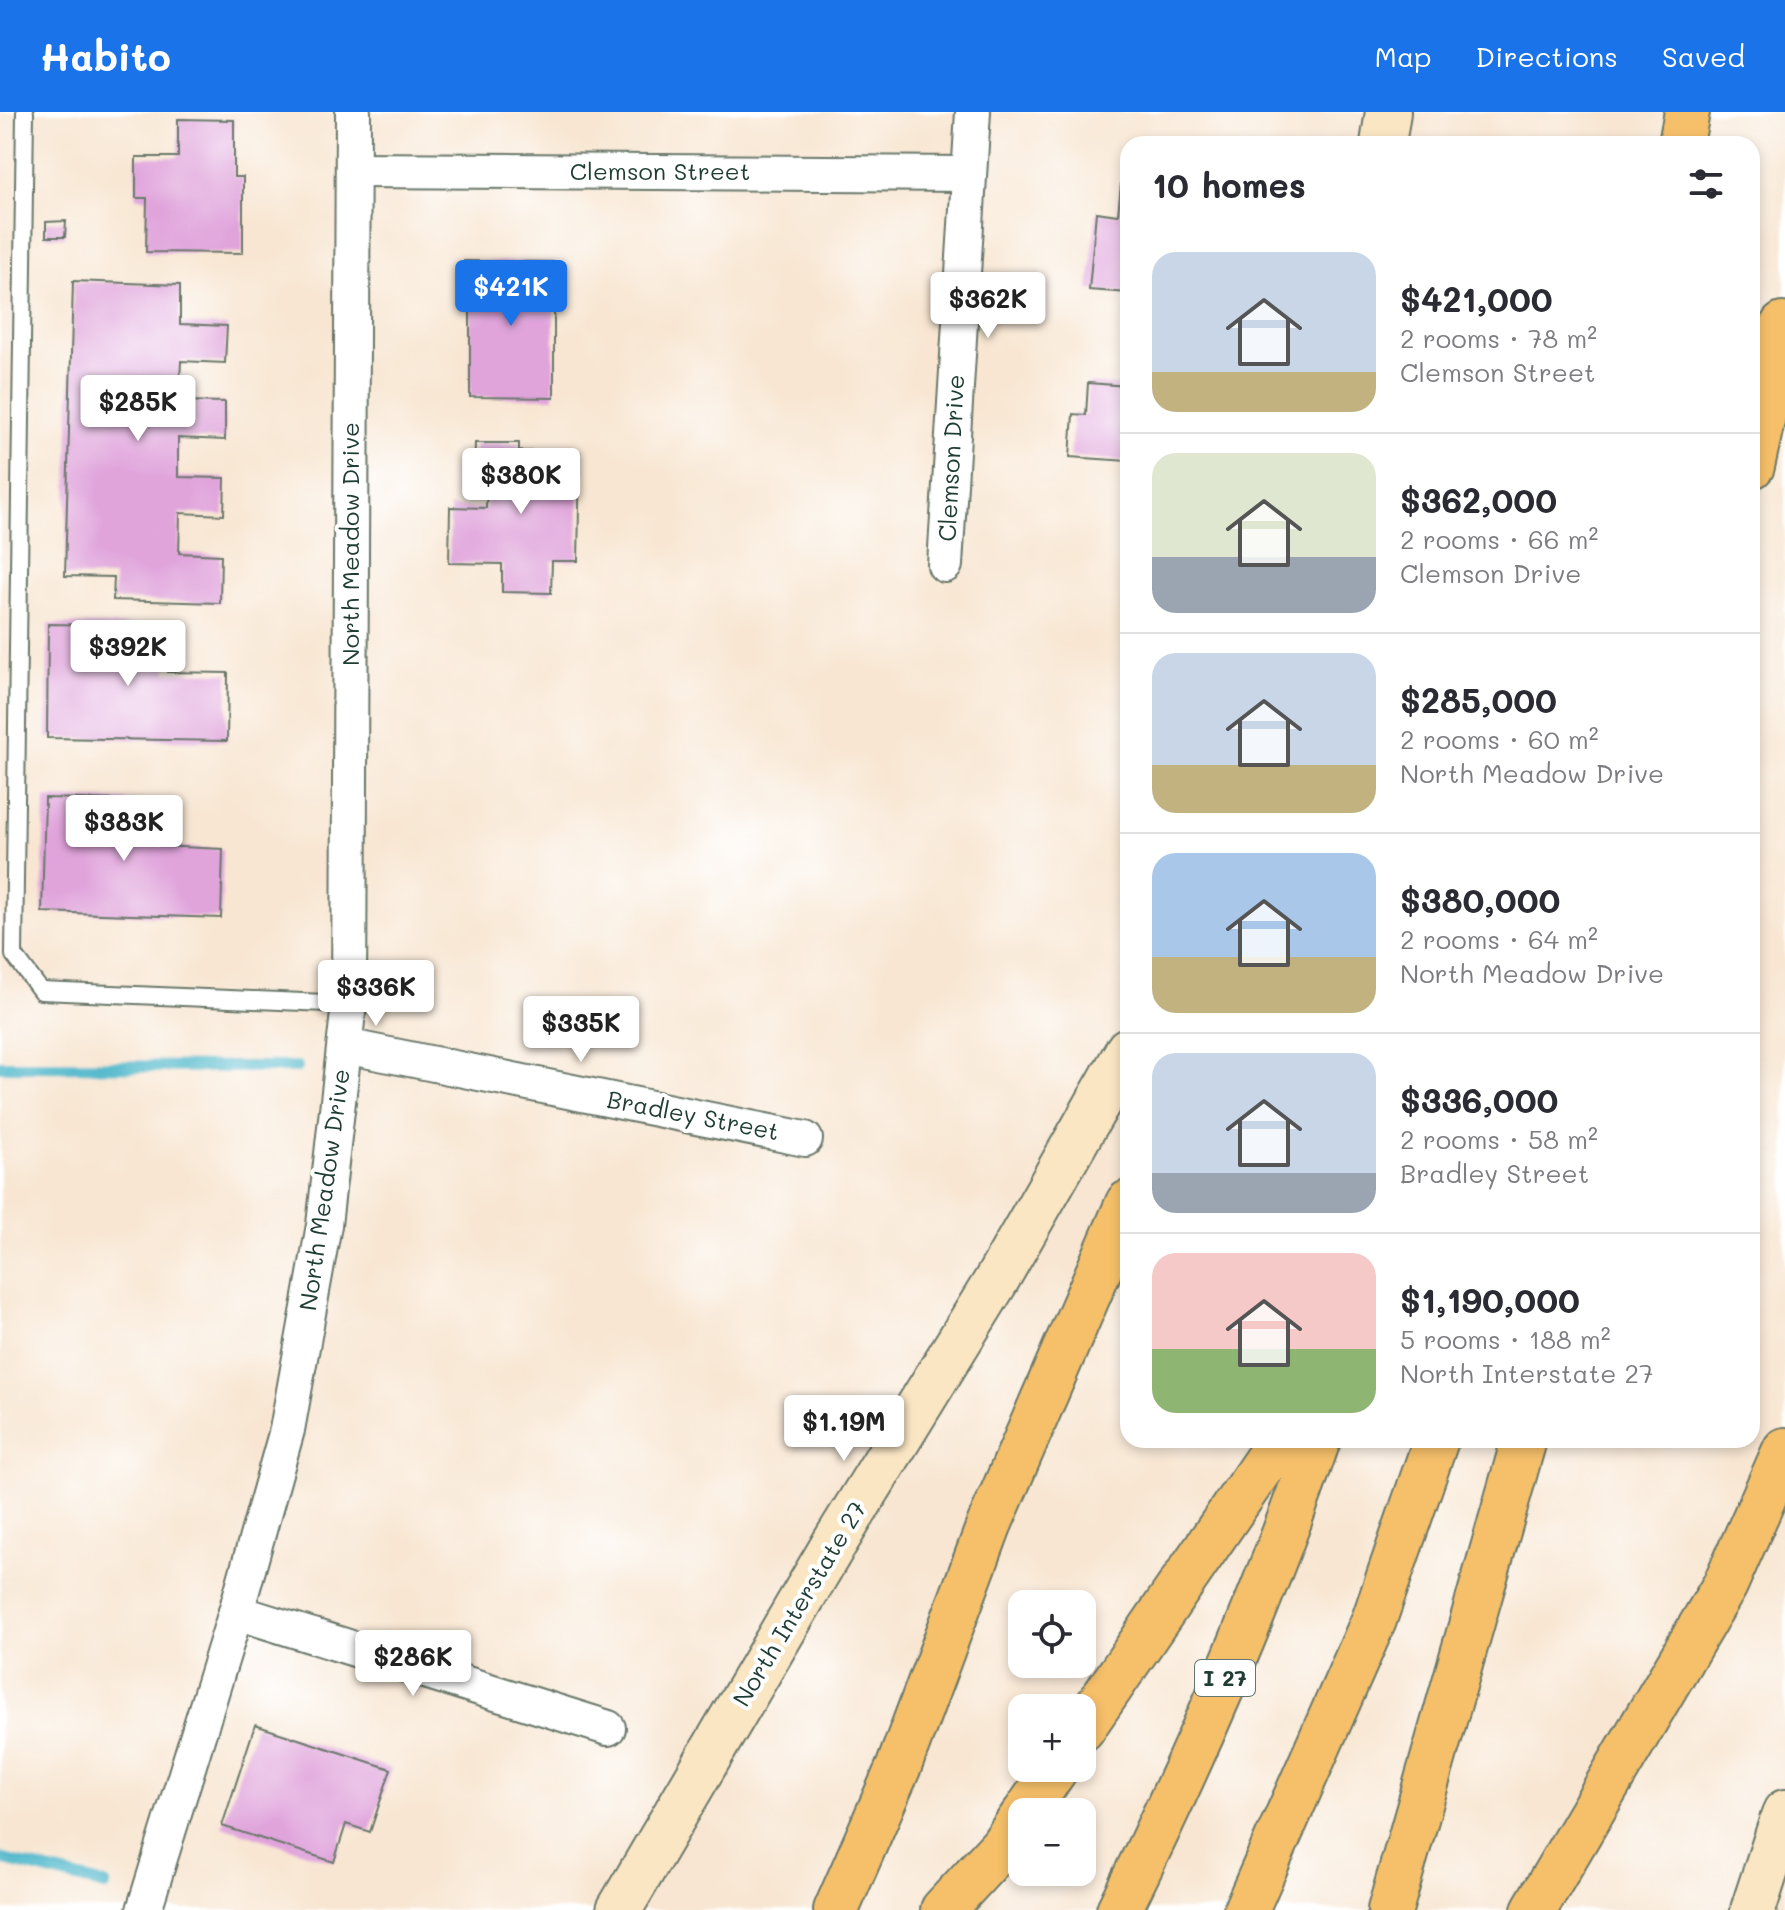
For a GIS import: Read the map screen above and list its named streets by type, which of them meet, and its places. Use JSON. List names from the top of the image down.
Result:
{
  "streets": {
    "highway": ["I 27"],
    "main road": ["North Interstate 27"],
    "street": [
      "Clemson Street",
      "Clemson Drive",
      "North Meadow Drive",
      "Bradley Street"
    ]
  },
  "crossings": [
    ["Clemson Street", "Clemson Drive"],
    ["Clemson Street", "North Meadow Drive"],
    ["North Meadow Drive", "Bradley Street"]
  ],
  "page": {
    "header": "Habito",
    "nav": ["Map", "Directions", "Saved"],
    "heading": "10 homes",
    "list": [
      {
        "name": "$421,000",
        "note": "2 rooms · 78 m² · Clemson Street"
      },
      {
        "name": "$362,000",
        "note": "2 rooms · 66 m² · Clemson Drive"
      },
      {
        "name": "$285,000",
        "note": "2 rooms · 60 m² · North Meadow Drive"
      },
      {
        "name": "$380,000",
        "note": "2 rooms · 64 m² · North Meadow Drive"
      },
      {
        "name": "$336,000",
        "note": "2 rooms · 58 m² · Bradley Street"
      },
      {
        "name": "$1,190,000",
        "note": "5 rooms · 188 m² · North Interstate 27"
      }
    ],
    "price": [
      "$421K",
      "$362K",
      "$285K",
      "$380K",
      "$392K",
      "$383K",
      "$336K",
      "$335K",
      "$1.19M",
      "$286K"
    ],
    "map_buttons": ["+", "−"]
  }
}
